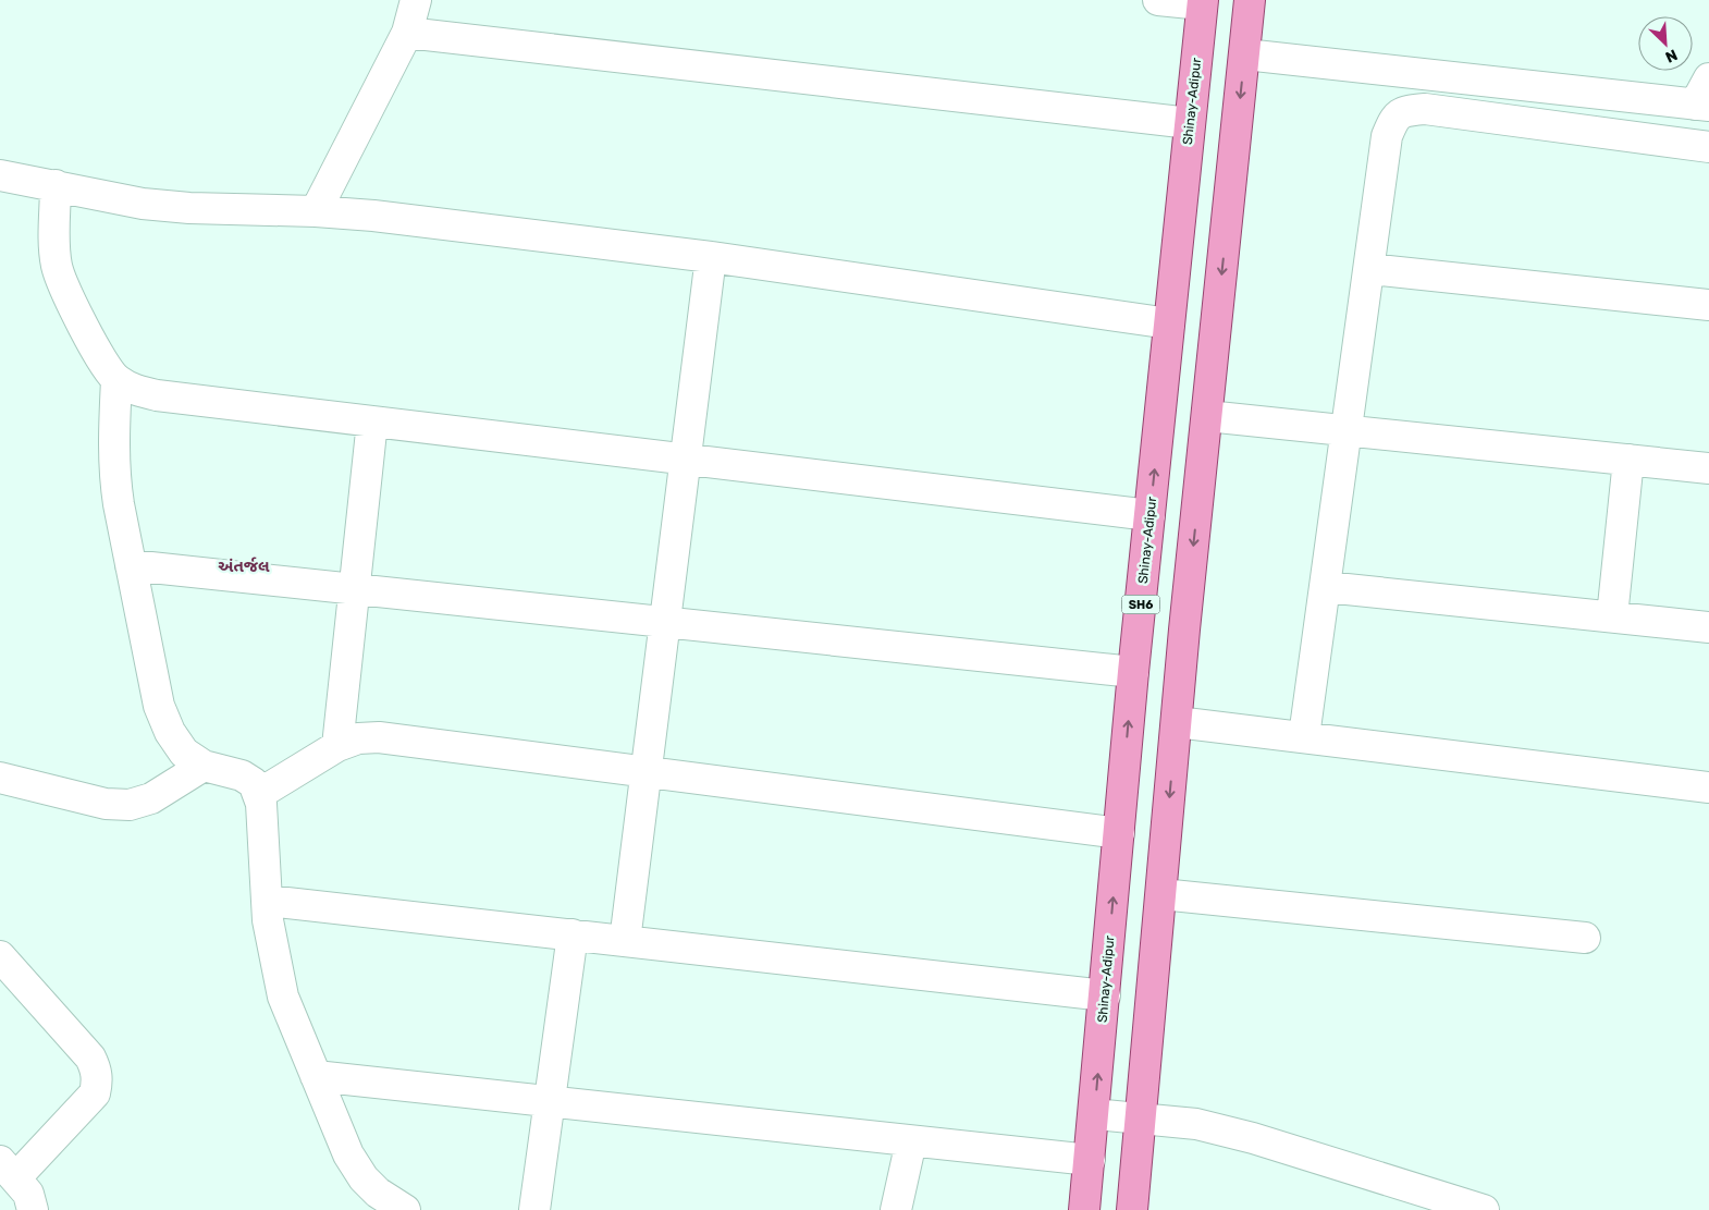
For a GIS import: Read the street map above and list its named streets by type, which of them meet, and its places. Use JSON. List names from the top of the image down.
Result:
{
  "streets": {
    "main road": ["Shinay-Adipur", "SH6"]
  },
  "districts": ["અંતર્જલ"],
  "north": "bottom right"
}
